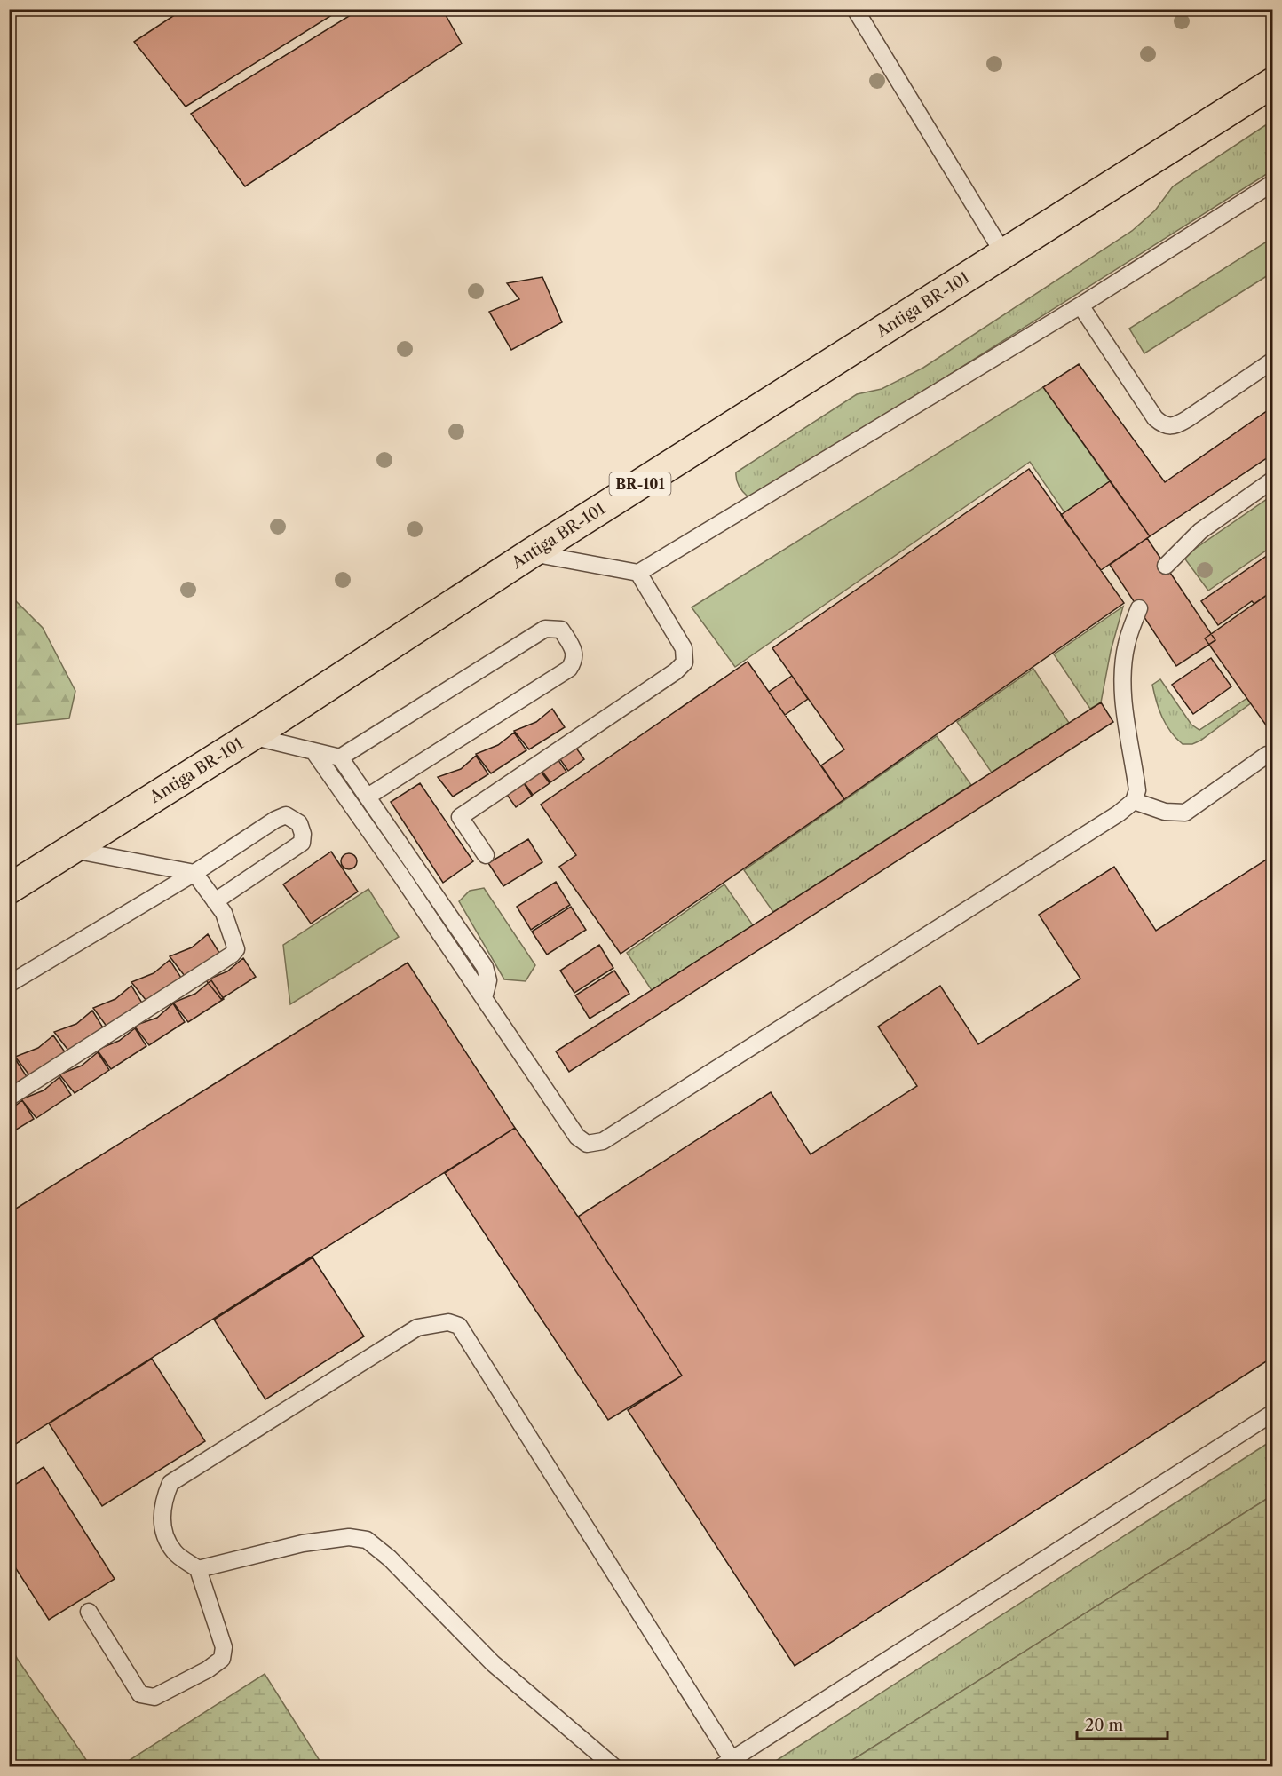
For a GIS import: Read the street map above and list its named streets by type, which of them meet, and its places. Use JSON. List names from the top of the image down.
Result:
{
  "streets": {
    "main road": ["Antiga BR-101", "BR-101"]
  },
  "scale_bar": "20 m"
}
